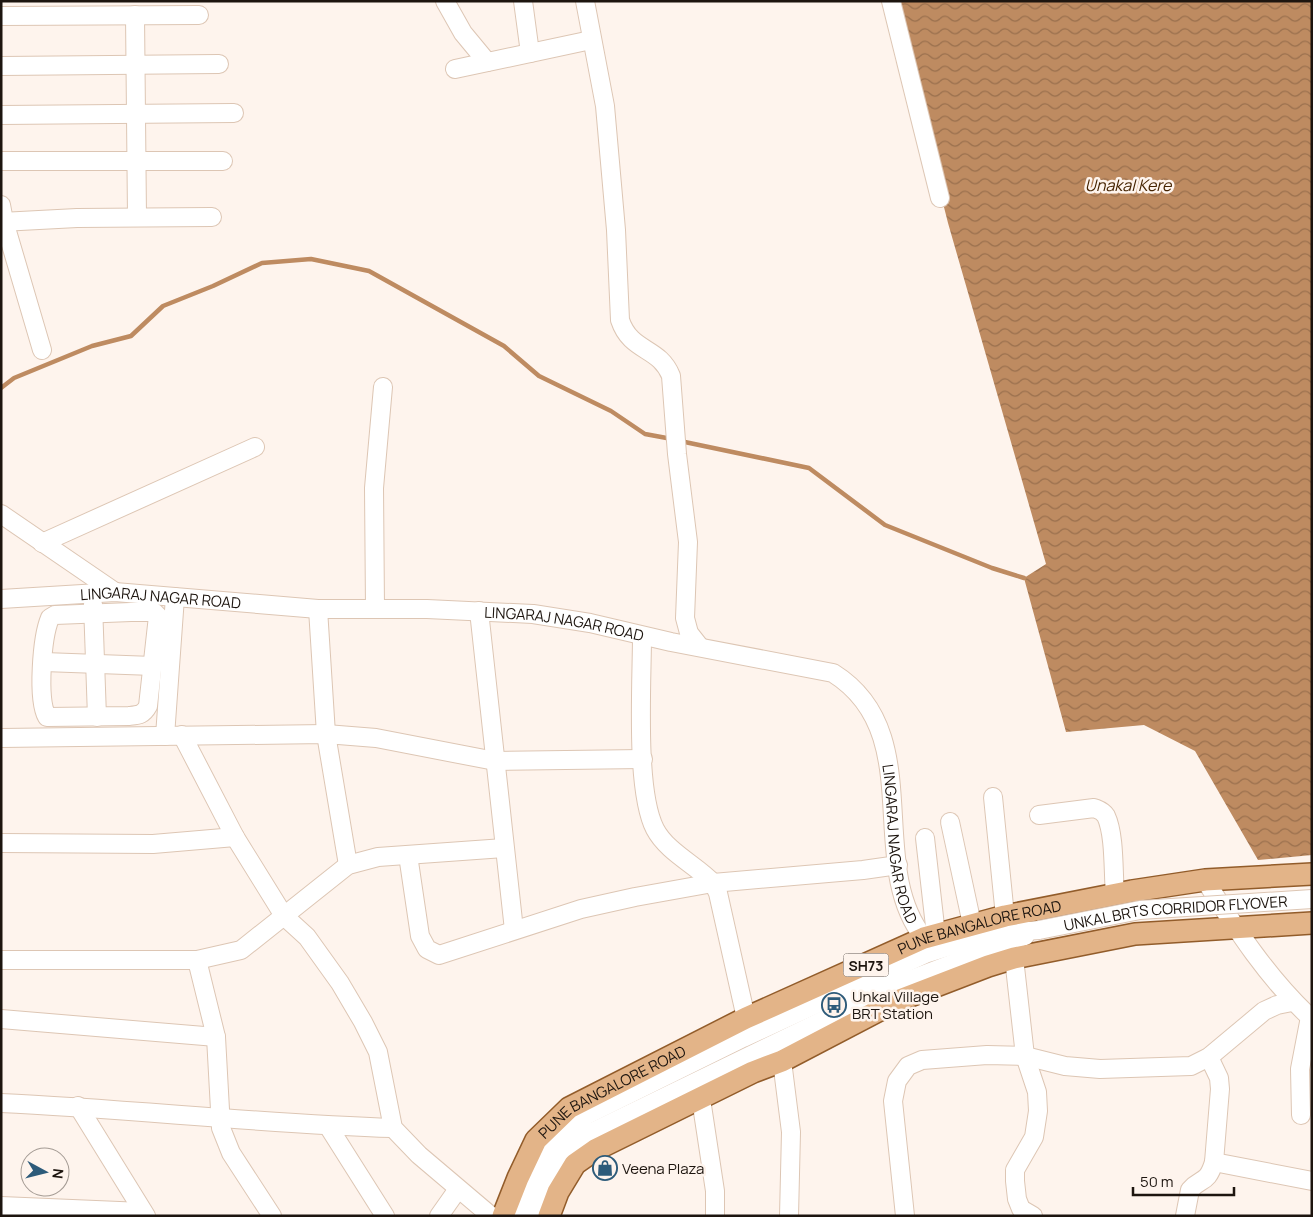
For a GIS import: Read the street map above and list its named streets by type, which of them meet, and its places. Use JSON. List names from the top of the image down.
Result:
{
  "streets": {
    "main road": ["PUNE BANGALORE ROAD", "SH73"],
    "street": ["LINGARAJ NAGAR ROAD", "UNKAL BRTS CORRIDOR FLYOVER"]
  },
  "crossings": [
    ["LINGARAJ NAGAR ROAD", "PUNE BANGALORE ROAD"]
  ],
  "water": ["Unakal Kere"],
  "places": {
    "bus stop": ["Unkal Village BRT Station"],
    "shop": ["Veena Plaza"]
  },
  "scale_bar": "50 m",
  "north": "right"
}
